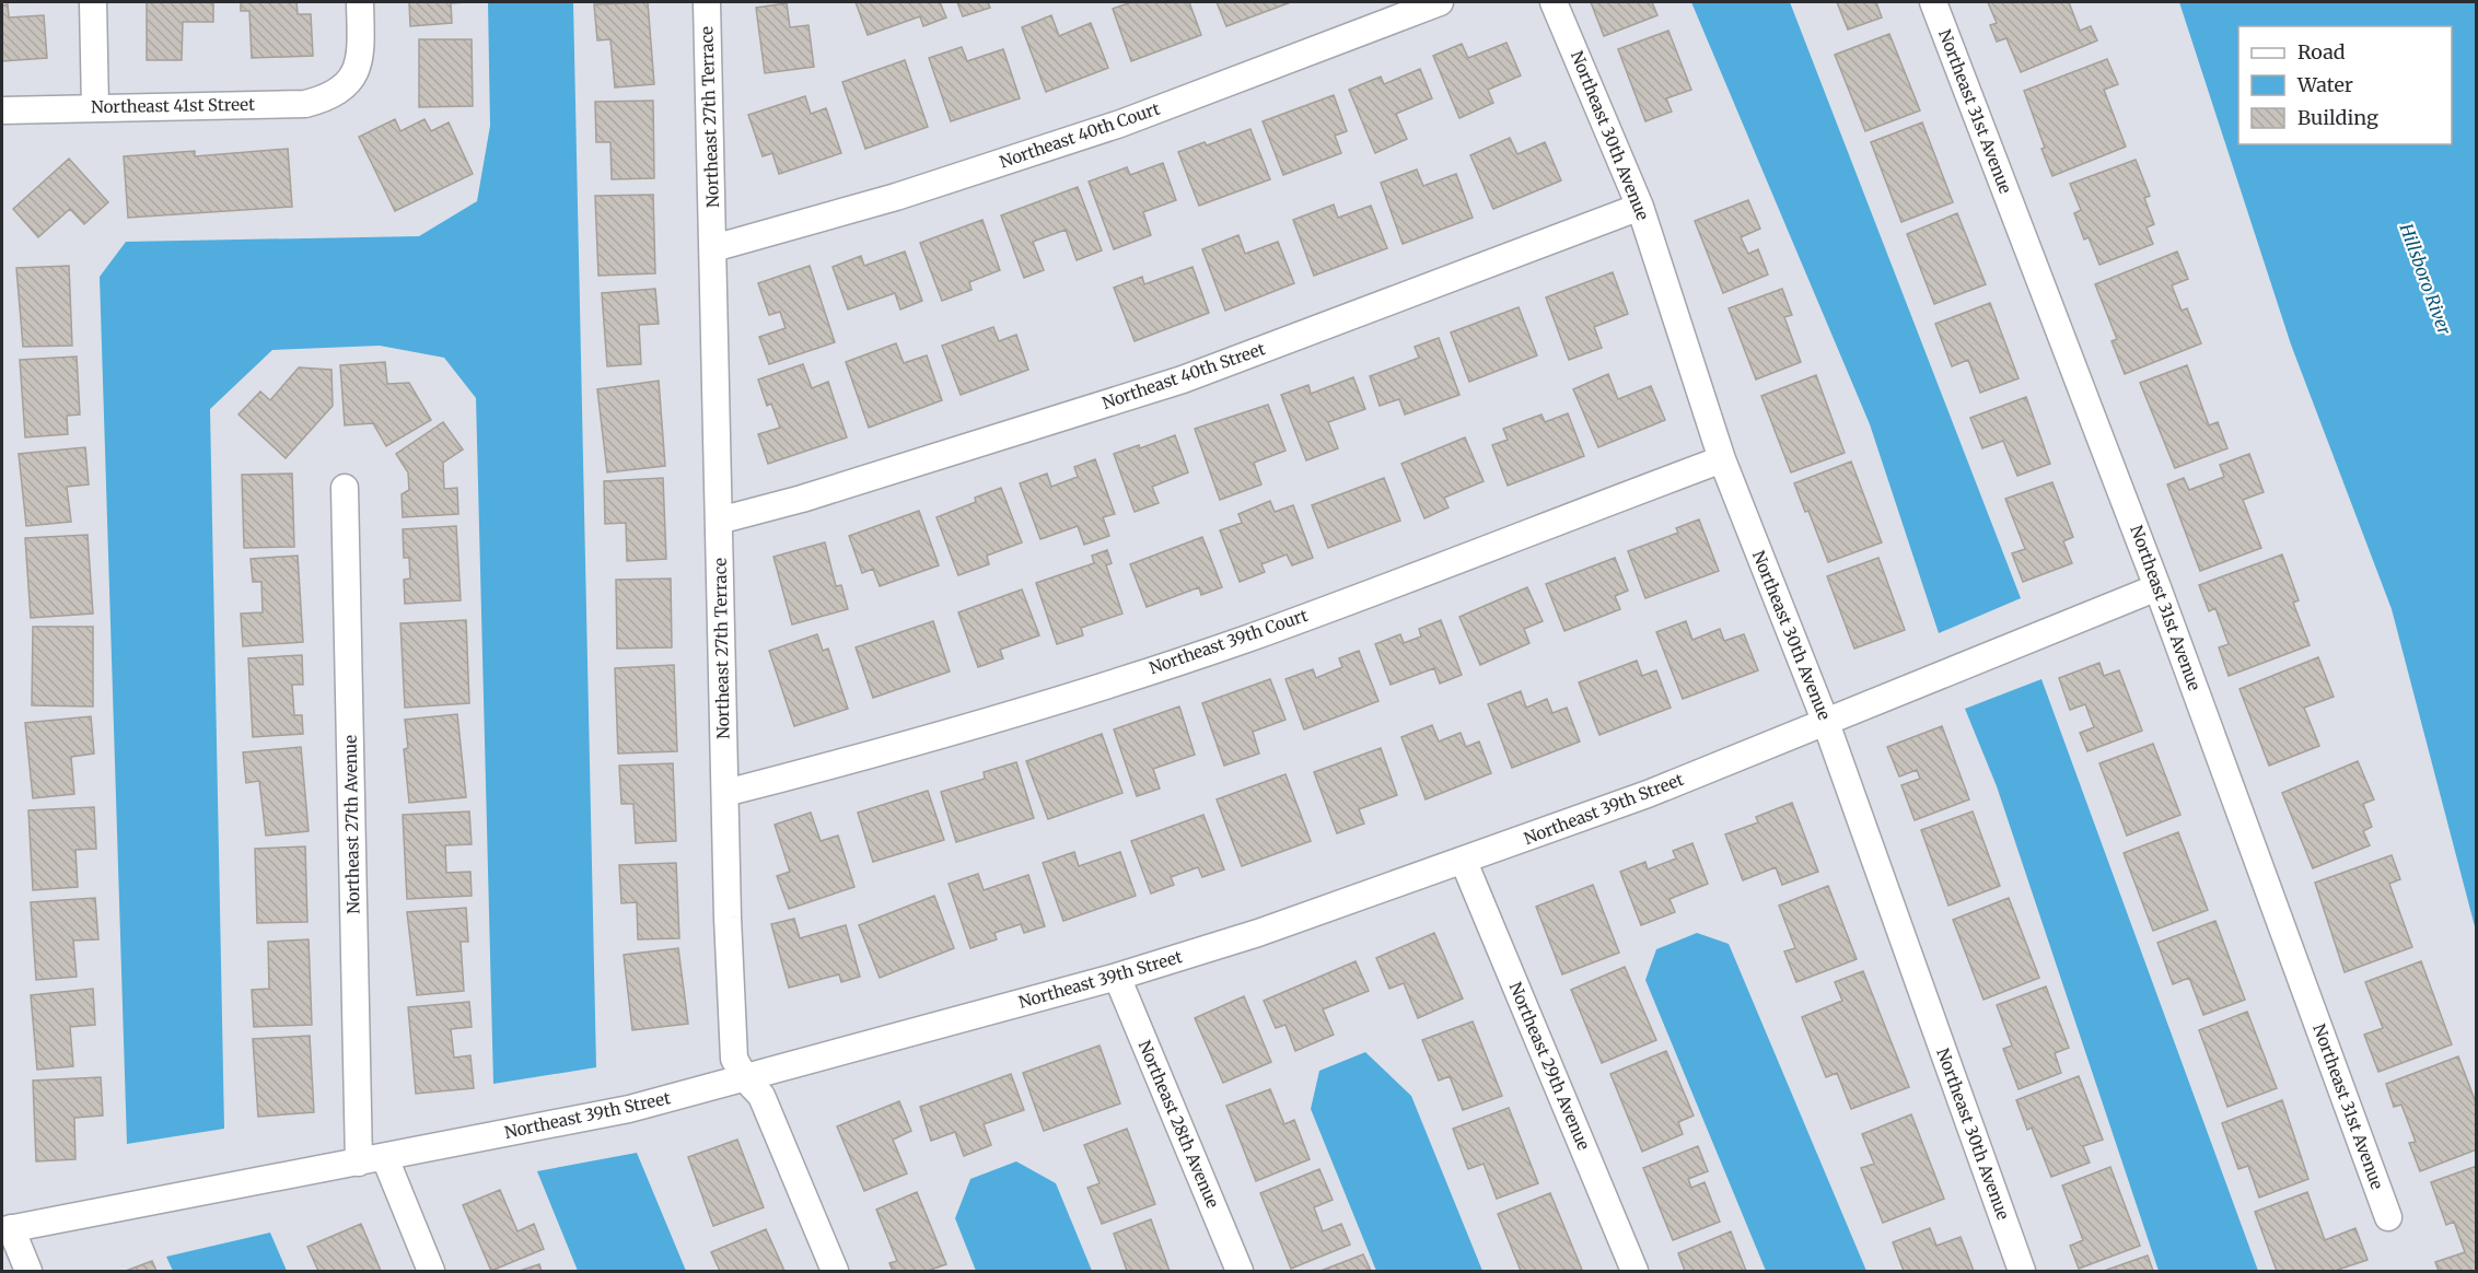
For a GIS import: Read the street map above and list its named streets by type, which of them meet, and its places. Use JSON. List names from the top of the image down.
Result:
{
  "streets": {
    "street": [
      "Northeast 41st Street",
      "Northeast 31st Avenue",
      "Northeast 27th Terrace",
      "Northeast 40th Court",
      "Northeast 30th Avenue",
      "Northeast 40th Street",
      "Northeast 39th Court",
      "Northeast 39th Street",
      "Northeast 27th Avenue",
      "Northeast 29th Avenue",
      "Northeast 28th Avenue"
    ]
  },
  "crossings": [
    ["Northeast 31st Avenue", "Northeast 39th Street"],
    ["Northeast 27th Terrace", "Northeast 40th Court"],
    ["Northeast 27th Terrace", "Northeast 40th Street"],
    ["Northeast 27th Terrace", "Northeast 39th Court"],
    ["Northeast 27th Terrace", "Northeast 39th Street"],
    ["Northeast 30th Avenue", "Northeast 40th Street"],
    ["Northeast 30th Avenue", "Northeast 39th Court"],
    ["Northeast 30th Avenue", "Northeast 39th Street"],
    ["Northeast 39th Street", "Northeast 27th Avenue"],
    ["Northeast 39th Street", "Northeast 29th Avenue"],
    ["Northeast 39th Street", "Northeast 28th Avenue"]
  ],
  "water": ["Hillsboro River"],
  "legend": ["Road", "Water", "Building"]
}
